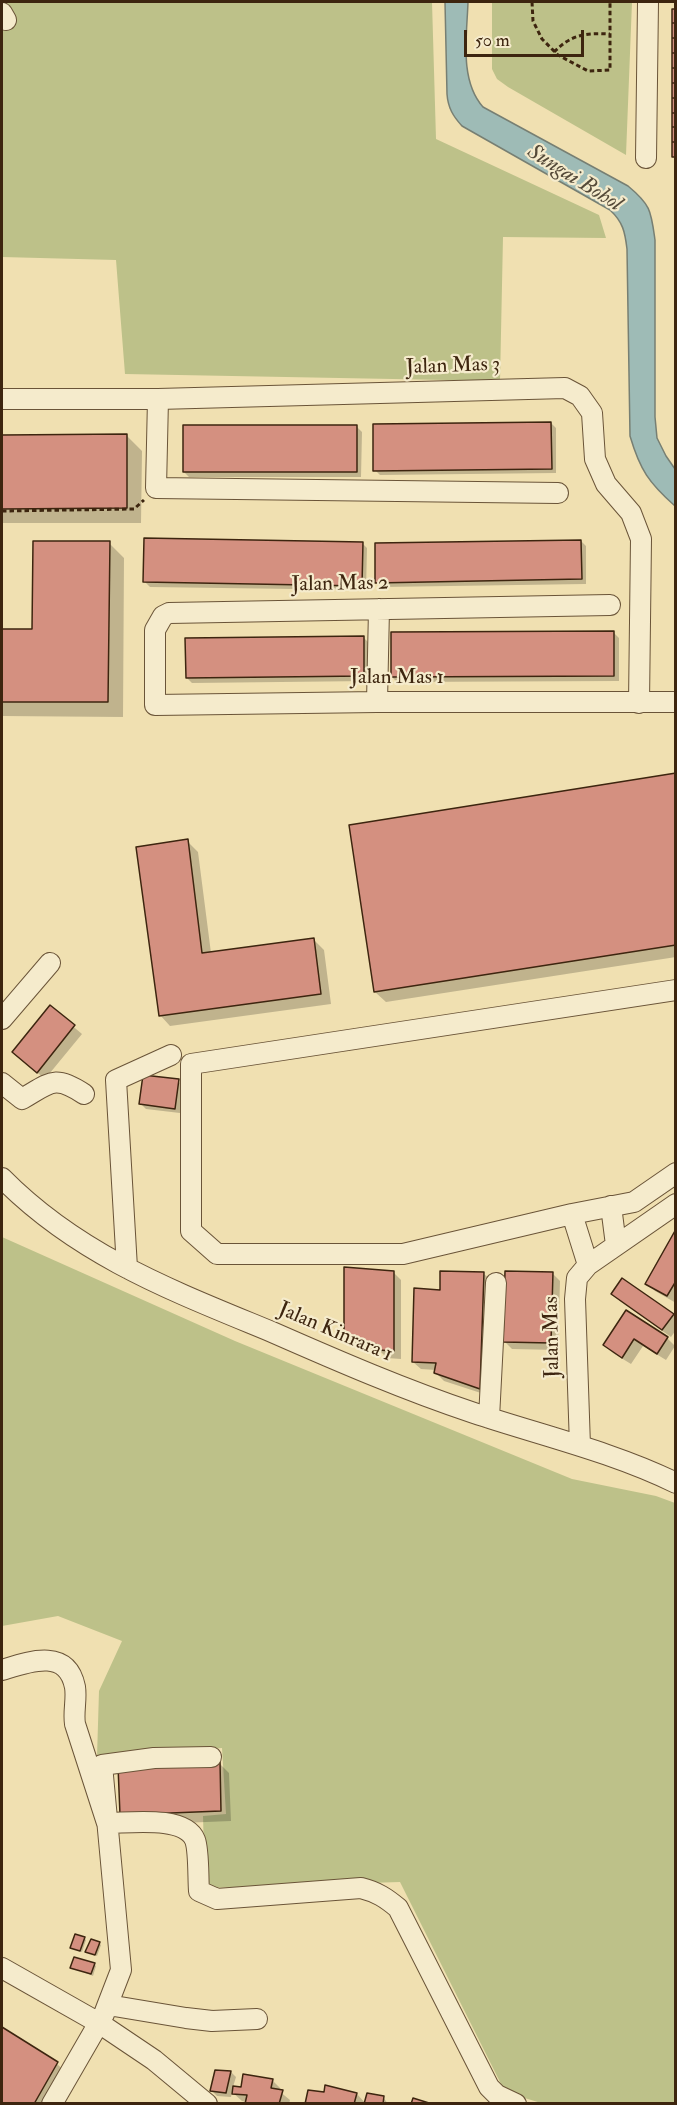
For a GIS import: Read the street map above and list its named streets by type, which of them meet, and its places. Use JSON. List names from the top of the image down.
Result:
{
  "streets": {
    "street": [
      "Jalan Mas 3",
      "Jalan Mas 2",
      "Jalan Mas 1",
      "Jalan Kinrara 1",
      "Jalan Mas"
    ]
  },
  "crossings": [
    ["Jalan Mas 3", "Jalan Mas 1"],
    ["Jalan Mas 2", "Jalan Mas 1"],
    ["Jalan Kinrara 1", "Jalan Mas"]
  ],
  "water": ["Sungai Bohol"],
  "scale_bar": "50 m"
}
